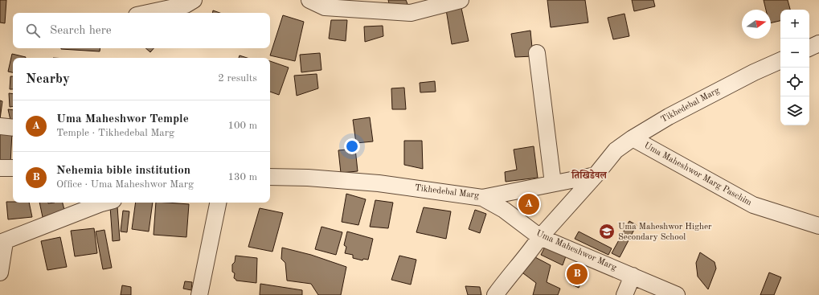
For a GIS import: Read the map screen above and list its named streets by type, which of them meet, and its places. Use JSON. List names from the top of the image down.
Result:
{
  "streets": {
    "street": ["Tikhedebal Marg", "Uma Maheshwor Marg Paschim", "Uma Maheshwor Marg"]
  },
  "crossings": [
    ["Tikhedebal Marg", "Uma Maheshwor Marg Paschim"],
    ["Tikhedebal Marg", "Uma Maheshwor Marg"]
  ],
  "districts": ["तिखिडेवल"],
  "places": {
    "school or university": ["Uma Maheshwor Higher Secondary School"]
  },
  "north": "right",
  "page": {
    "map_buttons": ["+", "−"],
    "search": "Search here",
    "heading": ["Nearby", "2 results"],
    "list": [
      {
        "mark": "A",
        "name": "Uma Maheshwor Temple",
        "note": "Temple · Tikhedebal Marg",
        "value": "100 m"
      },
      {
        "mark": "B",
        "name": "Nehemia bible institution",
        "note": "Office · Uma Maheshwor Marg",
        "value": "130 m"
      }
    ],
    "pins": ["A", "B"]
  }
}
